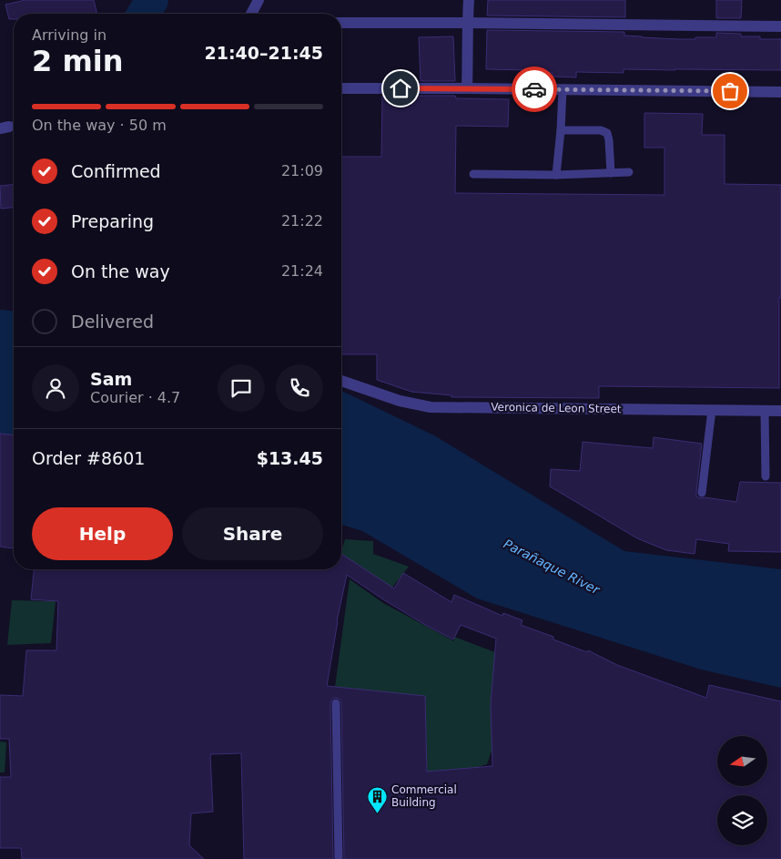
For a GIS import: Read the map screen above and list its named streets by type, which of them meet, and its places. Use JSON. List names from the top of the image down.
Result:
{
  "streets": {
    "street": ["Veronica de Leon Street"]
  },
  "water": ["Parañaque River"],
  "places": {
    "building": ["Commercial Building"]
  },
  "north": "left",
  "page": {
    "heading": ["2 min", "Arriving in", "21:40–21:45"],
    "panel": [
      "Sam",
      "Courier · 4.7",
      "Order #8601",
      "$13.45"
    ],
    "bar": "On the way · 50 m",
    "list": [
      ["Confirmed", "21:09"],
      ["Preparing", "21:22"],
      ["On the way", "21:24"],
      "Delivered"
    ],
    "buttons": ["Help", "Share"]
  }
}
